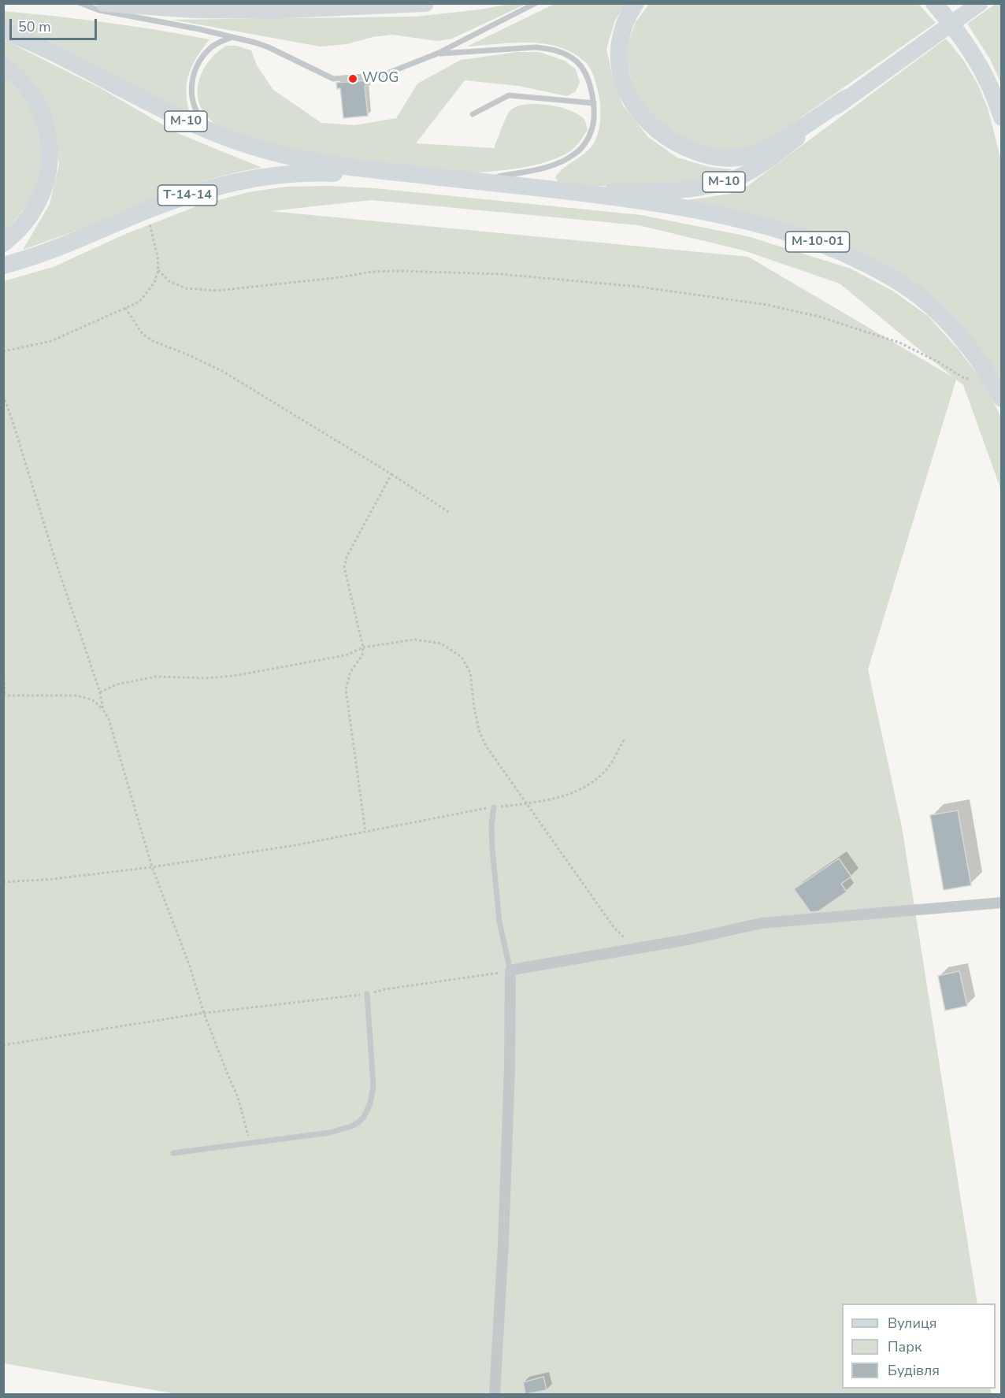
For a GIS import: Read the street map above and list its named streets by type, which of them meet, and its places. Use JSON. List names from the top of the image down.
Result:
{
  "streets": {
    "highway": ["М-10", "Т-14-14", "М-10-01"]
  },
  "crossings": [
    ["М-10", "Т-14-14"],
    ["М-10", "М-10-01"]
  ],
  "places": ["WOG"],
  "legend": ["Вулиця", "Парк", "Будівля"],
  "scale_bar": "50 m"
}
